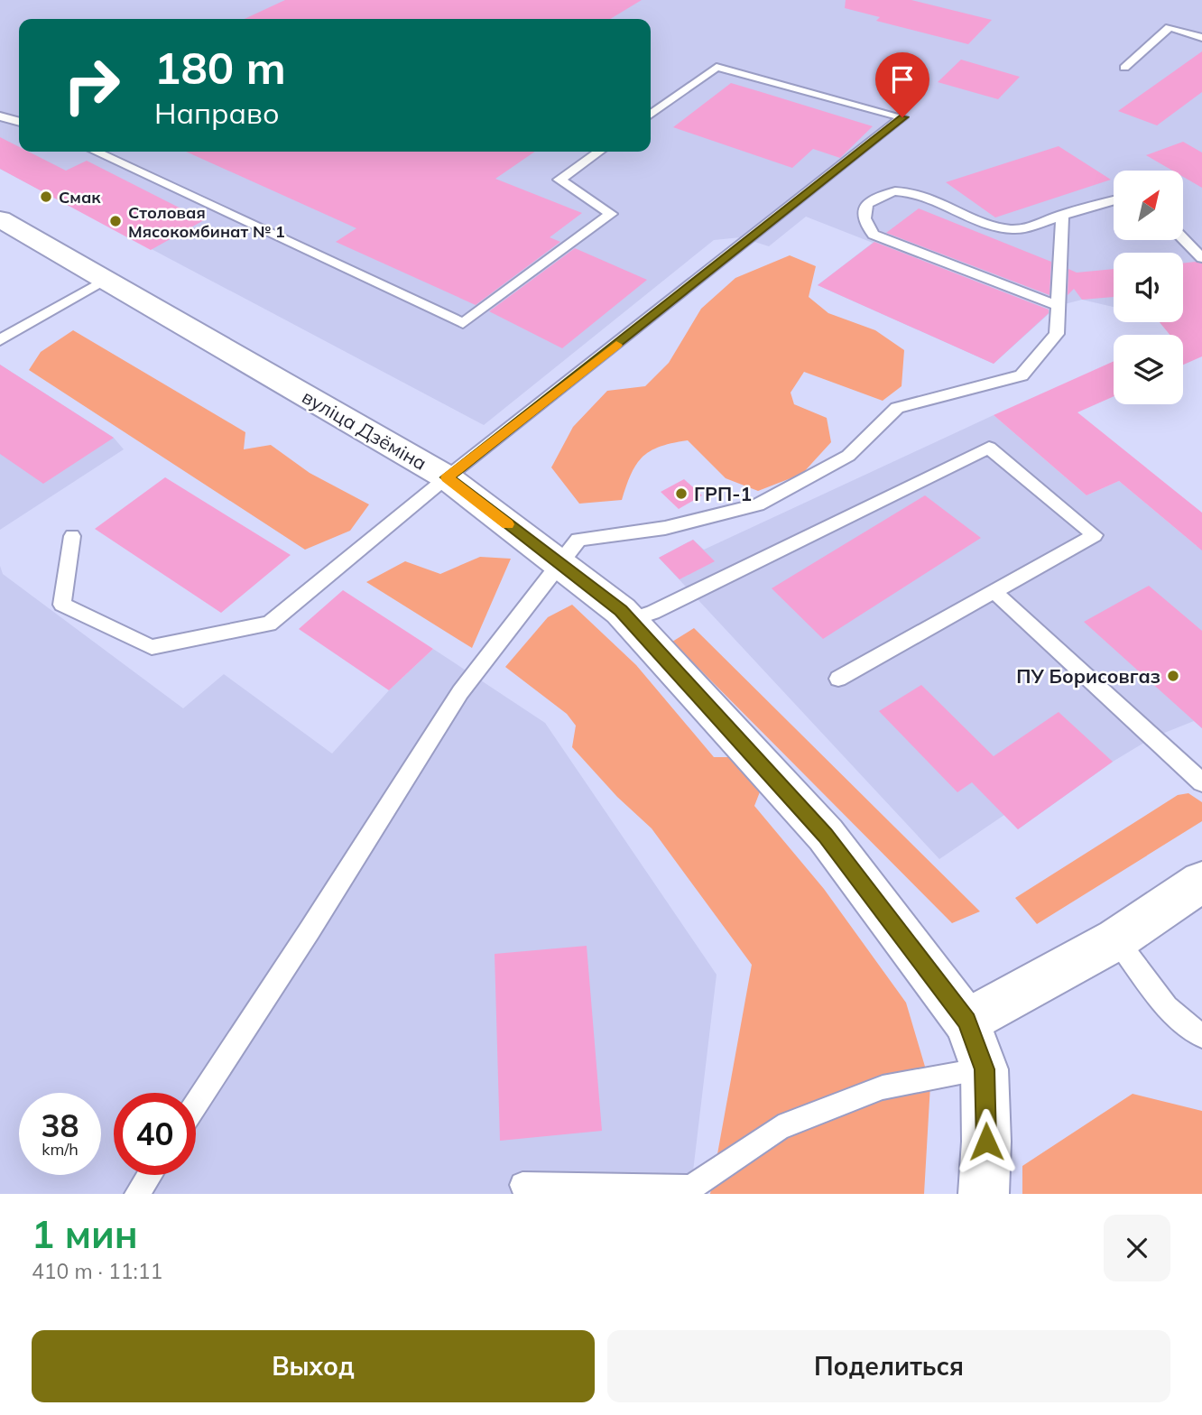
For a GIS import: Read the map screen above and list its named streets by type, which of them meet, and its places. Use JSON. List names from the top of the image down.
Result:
{
  "streets": {
    "main road": ["вуліца Дзёміна"]
  },
  "places": [
    "Смак",
    "Столовая Мясокомбинат № 1",
    "ГРП-1",
    "ПУ Борисовгаз"
  ],
  "north": "top right",
  "page": {
    "turn": ["180 m", "Направо"],
    "speed": "38 km/h",
    "limit": "40",
    "heading": ["1 мин", "410 m · 11:11"],
    "buttons": ["Выход", "Поделиться"]
  }
}
